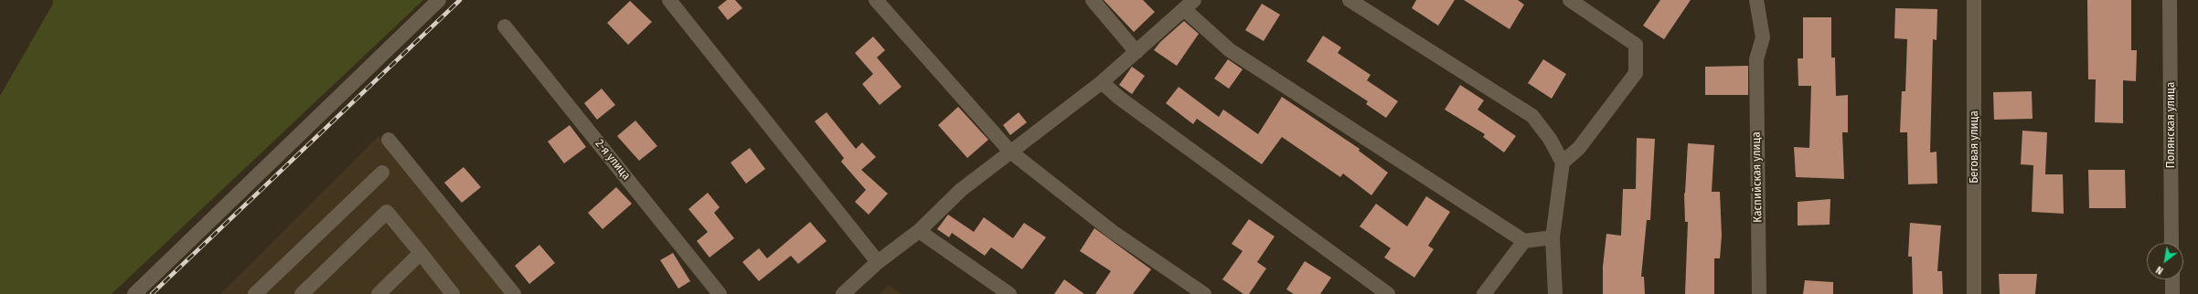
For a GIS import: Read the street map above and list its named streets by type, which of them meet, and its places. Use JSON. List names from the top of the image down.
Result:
{
  "streets": {
    "street": [
      "Полянская улица",
      "Беговая улица",
      "2-я улица",
      "Каспийская улица"
    ]
  },
  "north": "bottom left"
}
